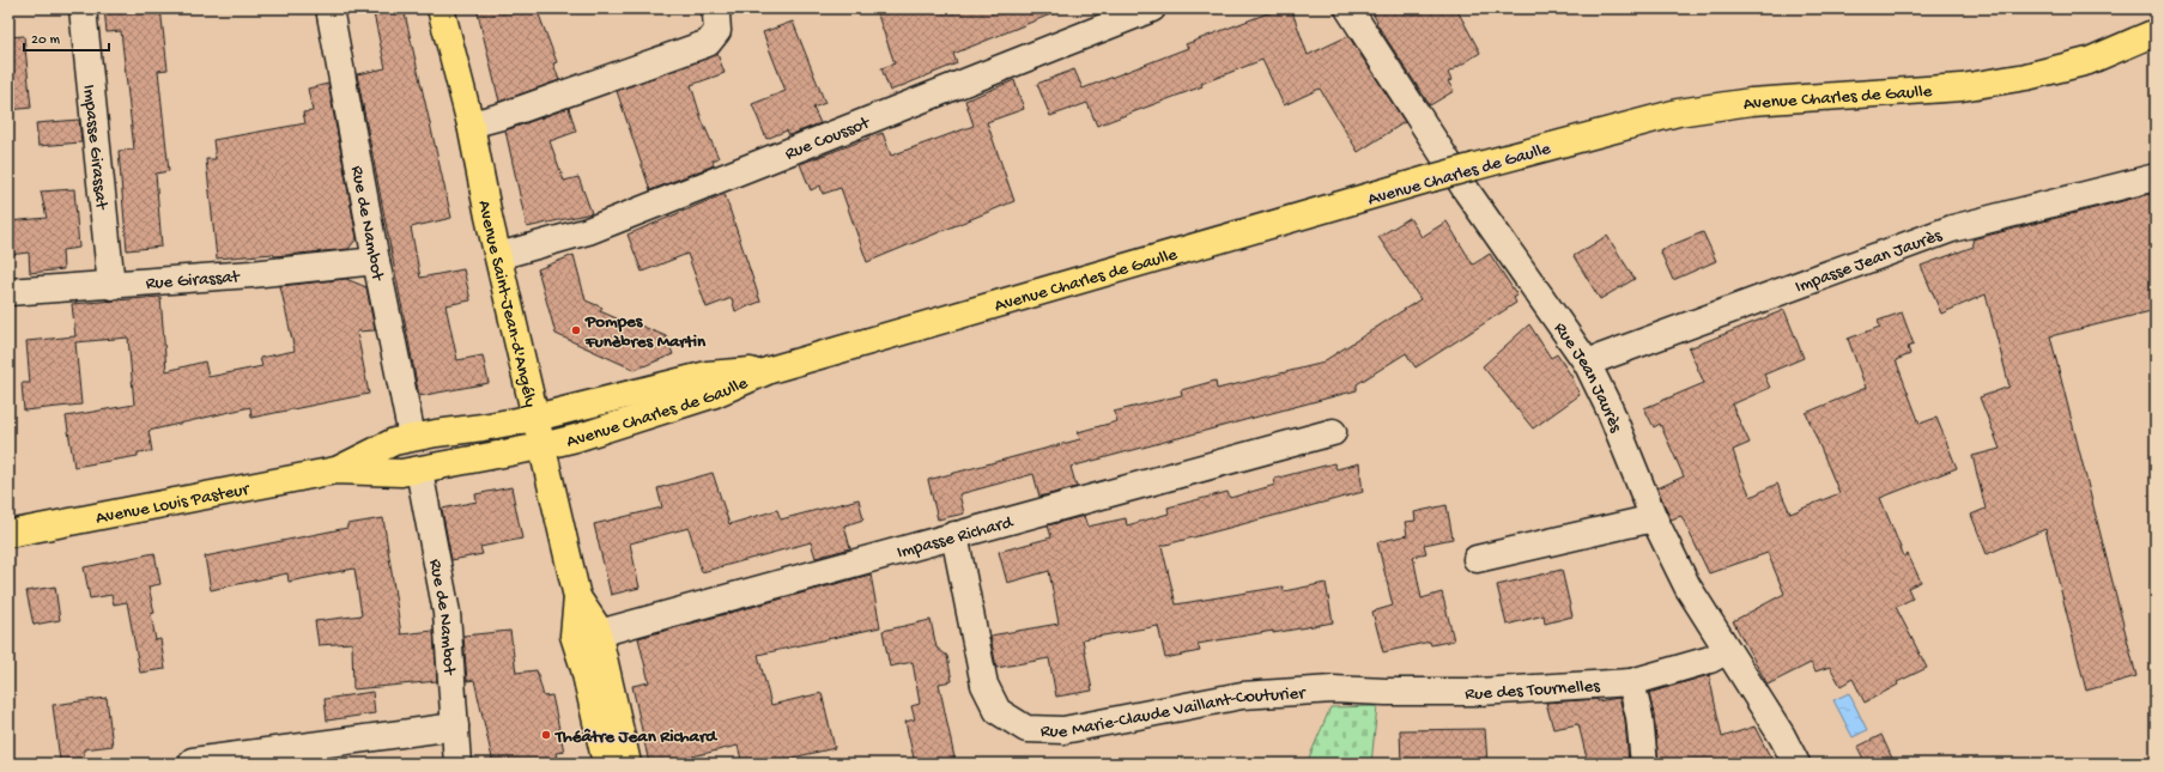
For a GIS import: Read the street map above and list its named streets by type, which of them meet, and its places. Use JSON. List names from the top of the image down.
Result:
{
  "streets": {
    "main road": ["Avenue Charles de Gaulle", "Avenue Saint-Jean-d'Angély", "Avenue Louis Pasteur"],
    "street": [
      "Rue Coussot",
      "Impasse Girassat",
      "Rue de Nambot",
      "Impasse Jean Jaurès",
      "Rue Girassat",
      "Rue Jean Jaurès",
      "Impasse Richard",
      "Rue des Tournelles",
      "Rue Marie-Claude Vaillant-Couturier"
    ]
  },
  "crossings": [
    ["Avenue Charles de Gaulle", "Avenue Saint-Jean-d'Angély"],
    ["Avenue Charles de Gaulle", "Avenue Louis Pasteur"],
    ["Rue Coussot", "Avenue Saint-Jean-d'Angély"],
    ["Impasse Girassat", "Rue Girassat"],
    ["Rue de Nambot", "Rue Girassat"],
    ["Rue de Nambot", "Avenue Louis Pasteur"],
    ["Impasse Jean Jaurès", "Rue Jean Jaurès"],
    ["Avenue Saint-Jean-d'Angély", "Avenue Louis Pasteur"],
    ["Avenue Saint-Jean-d'Angély", "Impasse Richard"],
    ["Rue Jean Jaurès", "Rue des Tournelles"],
    ["Impasse Richard", "Rue Marie-Claude Vaillant-Couturier"],
    ["Rue des Tournelles", "Rue Marie-Claude Vaillant-Couturier"]
  ],
  "places": ["Pompes Funèbres Martin", "Théâtre Jean Richard"],
  "scale_bar": "20 m"
}
